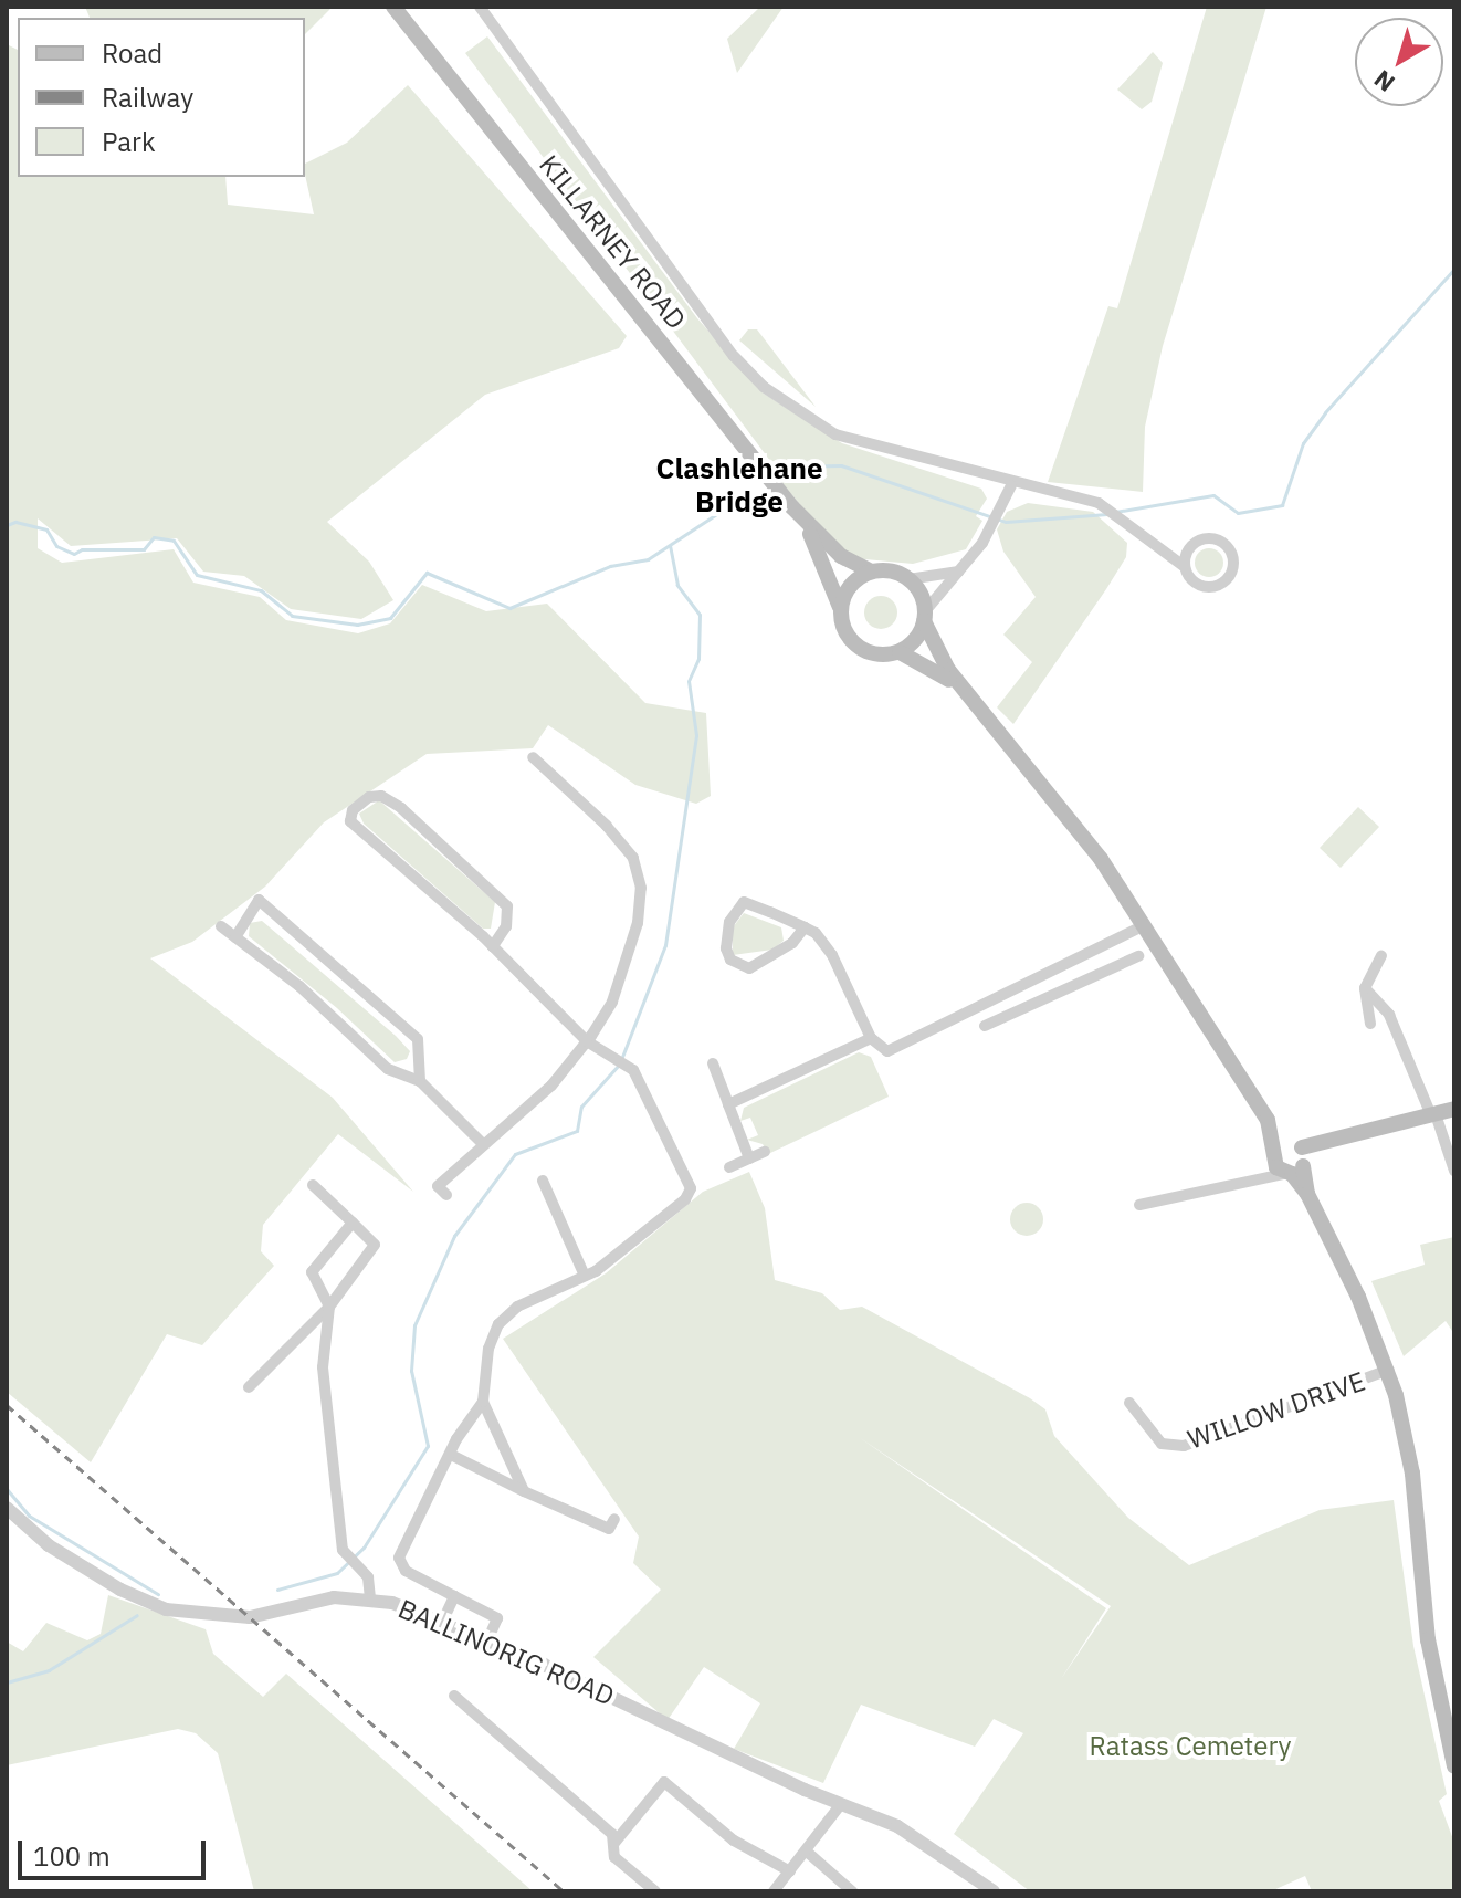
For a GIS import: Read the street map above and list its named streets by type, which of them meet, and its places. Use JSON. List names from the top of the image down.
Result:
{
  "streets": {
    "main road": ["KILLARNEY ROAD"],
    "street": ["WILLOW DRIVE", "BALLINORIG ROAD"]
  },
  "districts": ["Clashlehane Bridge"],
  "parks": ["Ratass Cemetery"],
  "legend": ["Road", "Railway", "Park"],
  "scale_bar": "100 m",
  "north": "bottom left"
}
